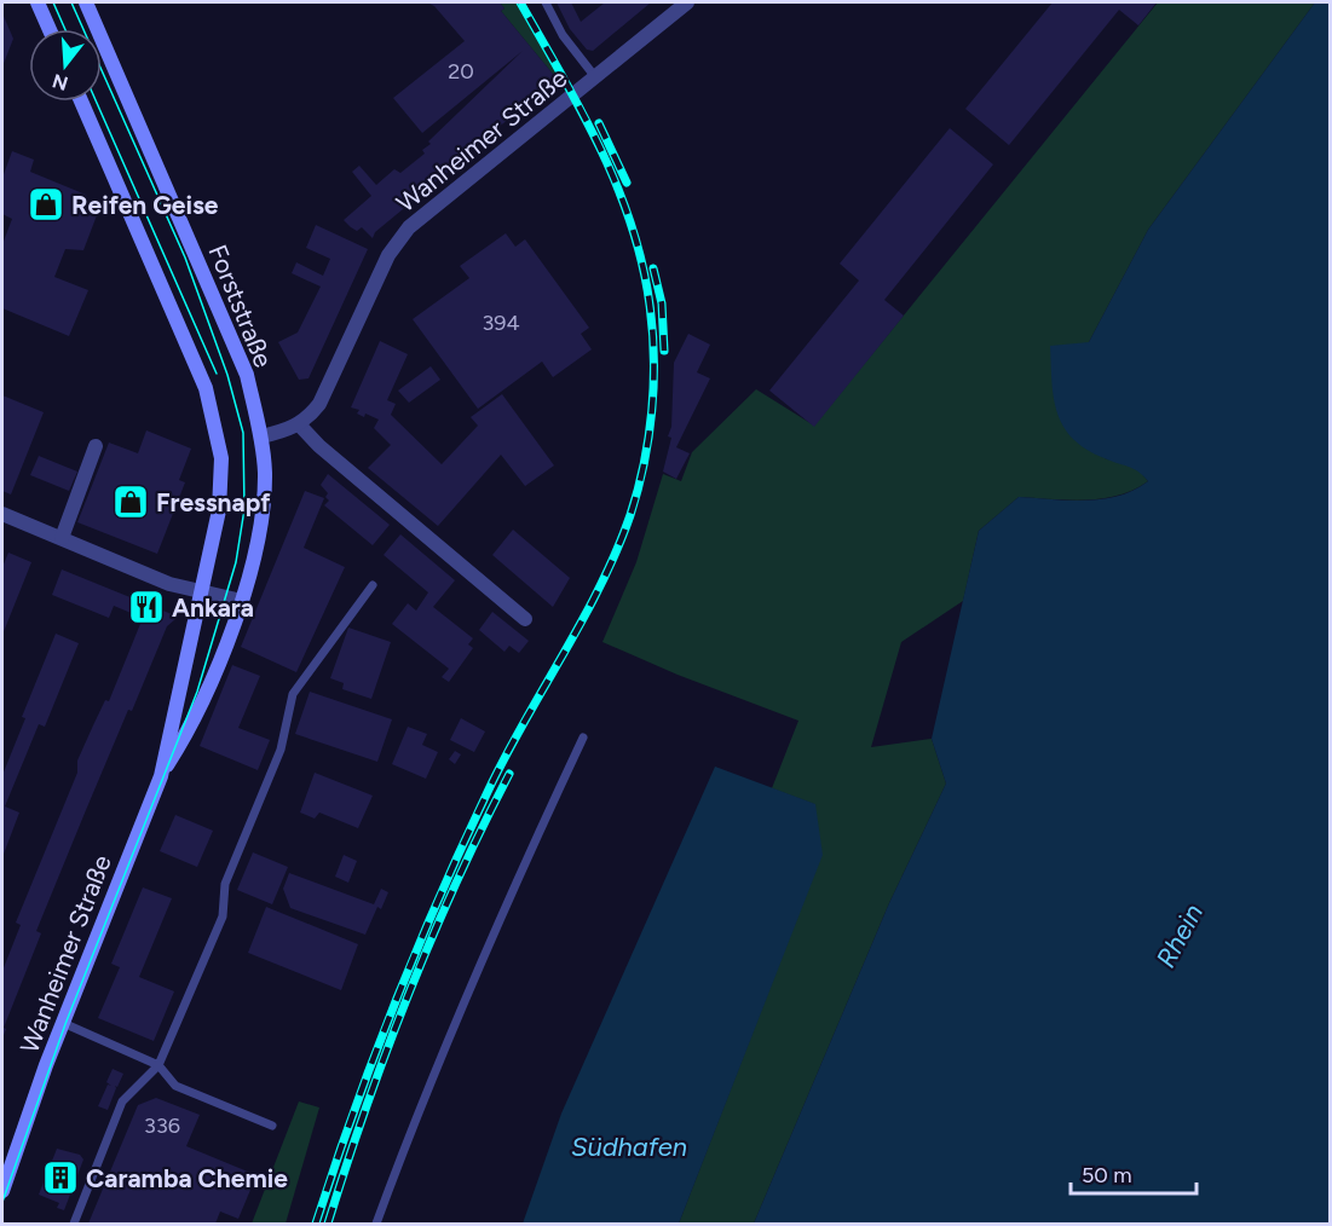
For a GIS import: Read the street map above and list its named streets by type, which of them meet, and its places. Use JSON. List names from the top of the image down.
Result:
{
  "streets": {
    "street": ["Wanheimer Straße", "Forststraße"]
  },
  "crossings": [
    ["Wanheimer Straße", "Forststraße"]
  ],
  "water": ["Rhein", "Südhafen"],
  "places": {
    "shop": ["Reifen Geise", "Fressnapf"],
    "restaurant": ["Ankara"],
    "building": ["Caramba Chemie"]
  },
  "house_numbers": ["20", "394", "336"],
  "scale_bar": "50 m",
  "north": "bottom"
}
